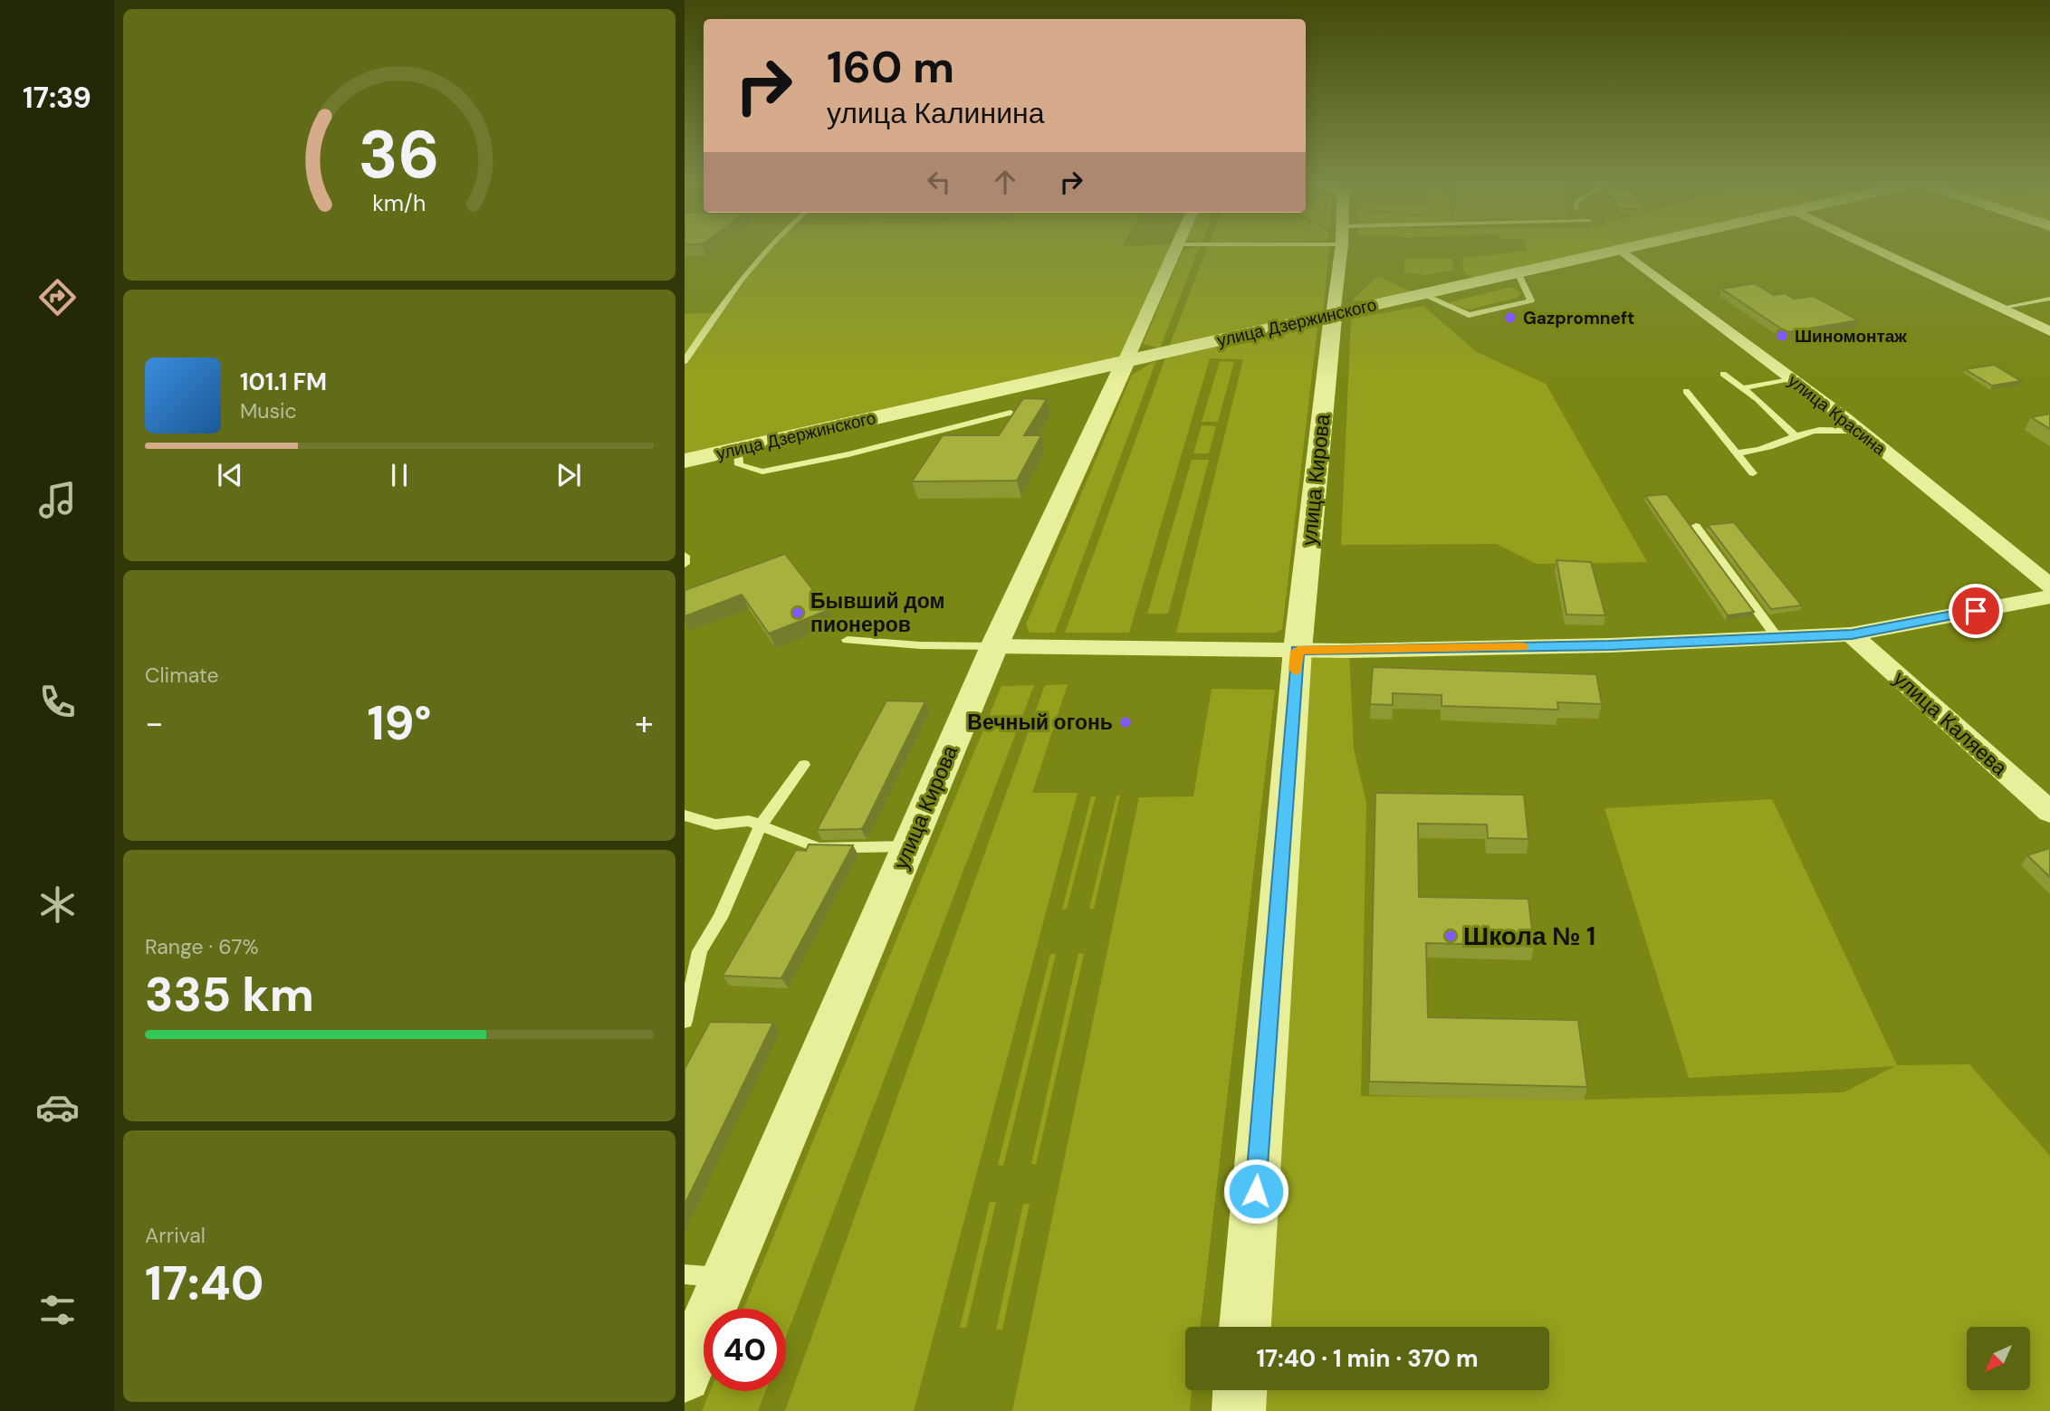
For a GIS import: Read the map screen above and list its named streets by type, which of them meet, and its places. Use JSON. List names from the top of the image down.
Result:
{
  "streets": {
    "street": [
      "улица Дзержинского",
      "улица Красина",
      "улица Кирова",
      "улица Каляева"
    ]
  },
  "crossings": [
    ["улица Дзержинского", "улица Кирова"]
  ],
  "places": [
    "Gazpromneft",
    "Шиномонтаж",
    "Бывший дом пионеров",
    "Вечный огонь",
    "Школа № 1"
  ],
  "north": "bottom left",
  "page": {
    "tabs": "17:39",
    "turn": ["160 m", "улица Калинина"],
    "song": ["101.1 FM", "Music"],
    "tile": [
      "Climate",
      ["Range · 67%", "335 km"],
      ["Arrival", "17:40"]
    ],
    "heat": ["−", "19°", "+"],
    "limit": "40",
    "trip": "17:40 · 1 min · 370 m",
    "gauge": ["36", "km/h"]
  }
}
